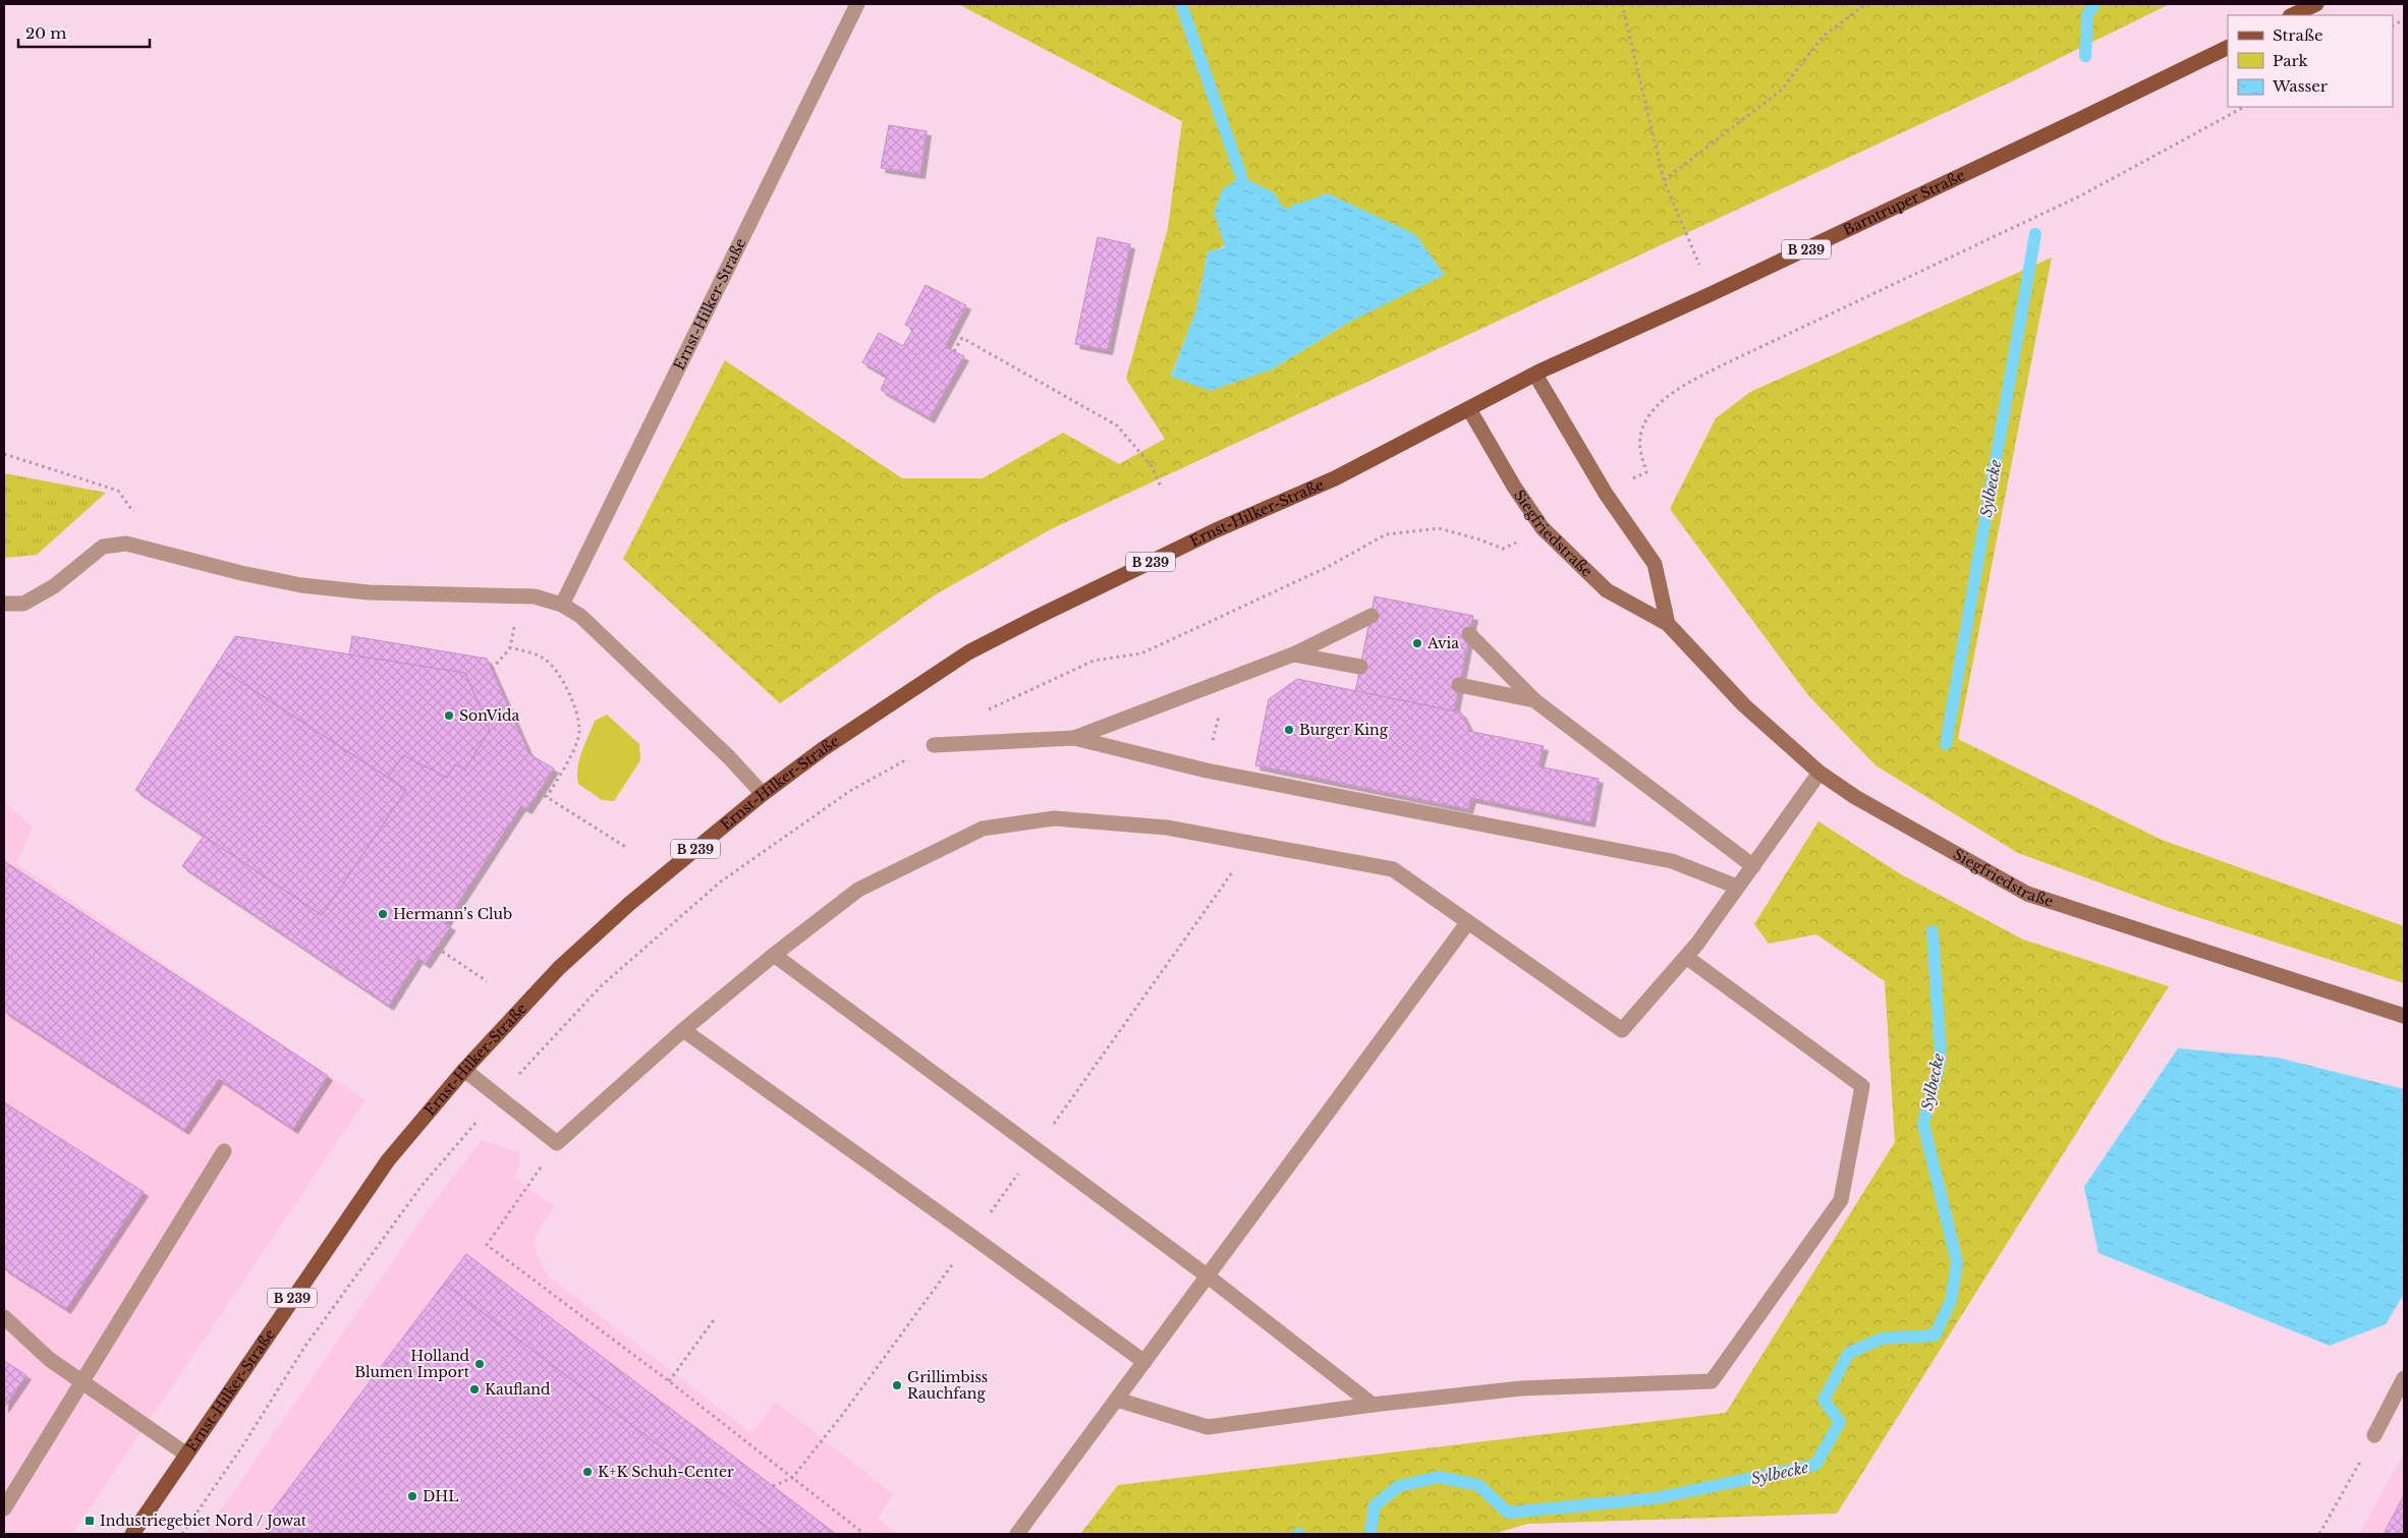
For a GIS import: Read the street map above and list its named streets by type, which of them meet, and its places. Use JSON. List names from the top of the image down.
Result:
{
  "streets": {
    "main road": ["Barntruper Straße", "B 239", "Ernst-Hilker-Straße"],
    "street": ["Siegfriedstraße"]
  },
  "crossings": [
    ["Barntruper Straße", "Ernst-Hilker-Straße"],
    ["Barntruper Straße", "Siegfriedstraße"],
    ["Ernst-Hilker-Straße", "Siegfriedstraße"]
  ],
  "water": ["Sylbecke"],
  "places": {
    "other": [
      "Avia",
      "SonVida",
      "Burger King",
      "Hermann’s Club",
      "Holland Blumen Import",
      "Grillimbiss Rauchfang",
      "Kaufland",
      "K+K Schuh-Center",
      "DHL"
    ],
    "transit": ["Industriegebiet Nord / Jowat"]
  },
  "legend": ["Straße", "Park", "Wasser"],
  "scale_bar": "20 m"
}
